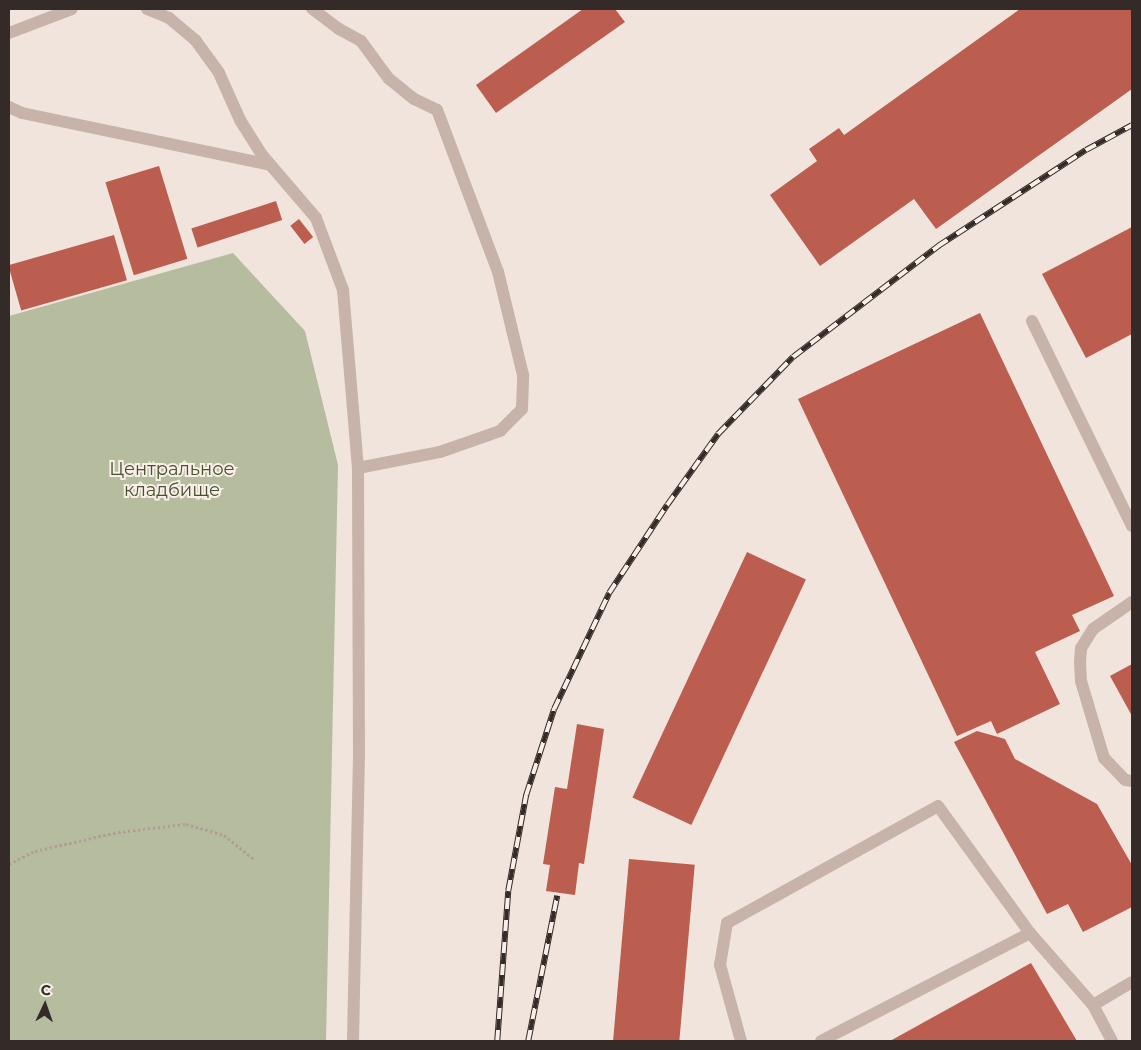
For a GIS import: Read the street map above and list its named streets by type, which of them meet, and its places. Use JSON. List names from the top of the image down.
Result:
{
  "parks": ["Центральное кладбище"],
  "north": "top"
}
